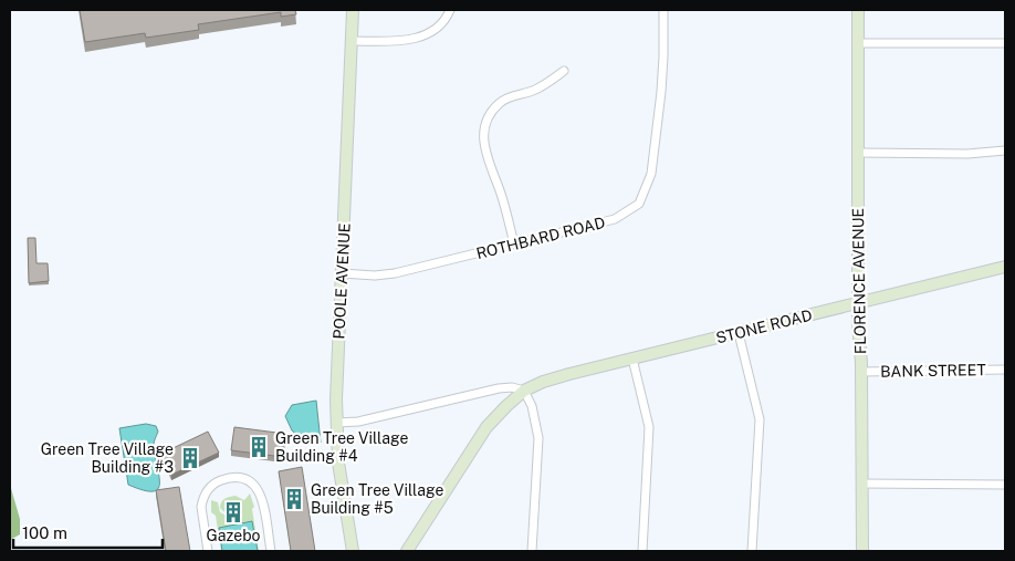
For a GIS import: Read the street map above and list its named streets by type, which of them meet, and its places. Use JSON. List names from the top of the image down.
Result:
{
  "streets": {
    "street": [
      "ROTHBARD ROAD",
      "POOLE AVENUE",
      "FLORENCE AVENUE",
      "STONE ROAD",
      "BANK STREET"
    ]
  },
  "crossings": [
    ["ROTHBARD ROAD", "POOLE AVENUE"],
    ["POOLE AVENUE", "STONE ROAD"],
    ["FLORENCE AVENUE", "STONE ROAD"],
    ["FLORENCE AVENUE", "BANK STREET"]
  ],
  "places": {
    "building": [
      "Green Tree Village Building #4",
      "Green Tree Village Building #3",
      "Green Tree Village Building #5",
      "Gazebo"
    ]
  },
  "scale_bar": "100 m"
}
